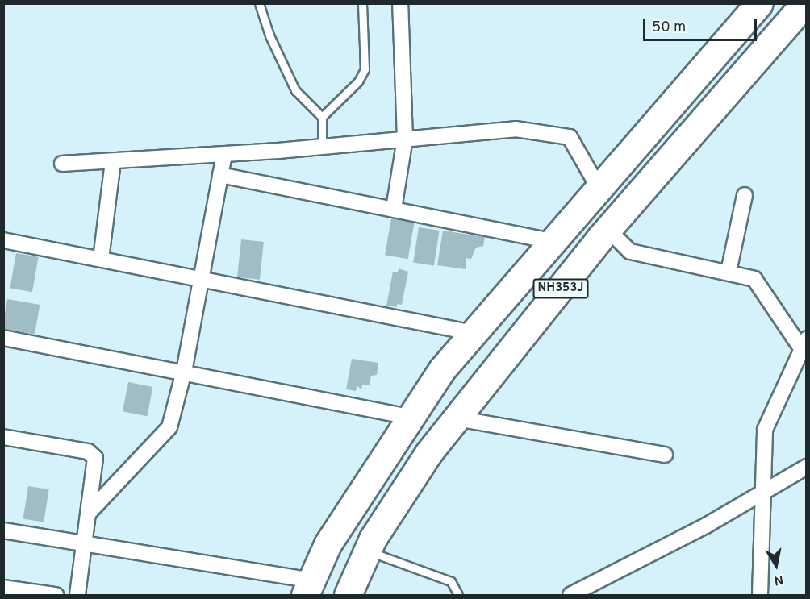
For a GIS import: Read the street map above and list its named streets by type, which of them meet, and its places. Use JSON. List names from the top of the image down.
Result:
{
  "streets": {
    "highway": ["NH353J"]
  },
  "scale_bar": "50 m",
  "north": "bottom"
}
